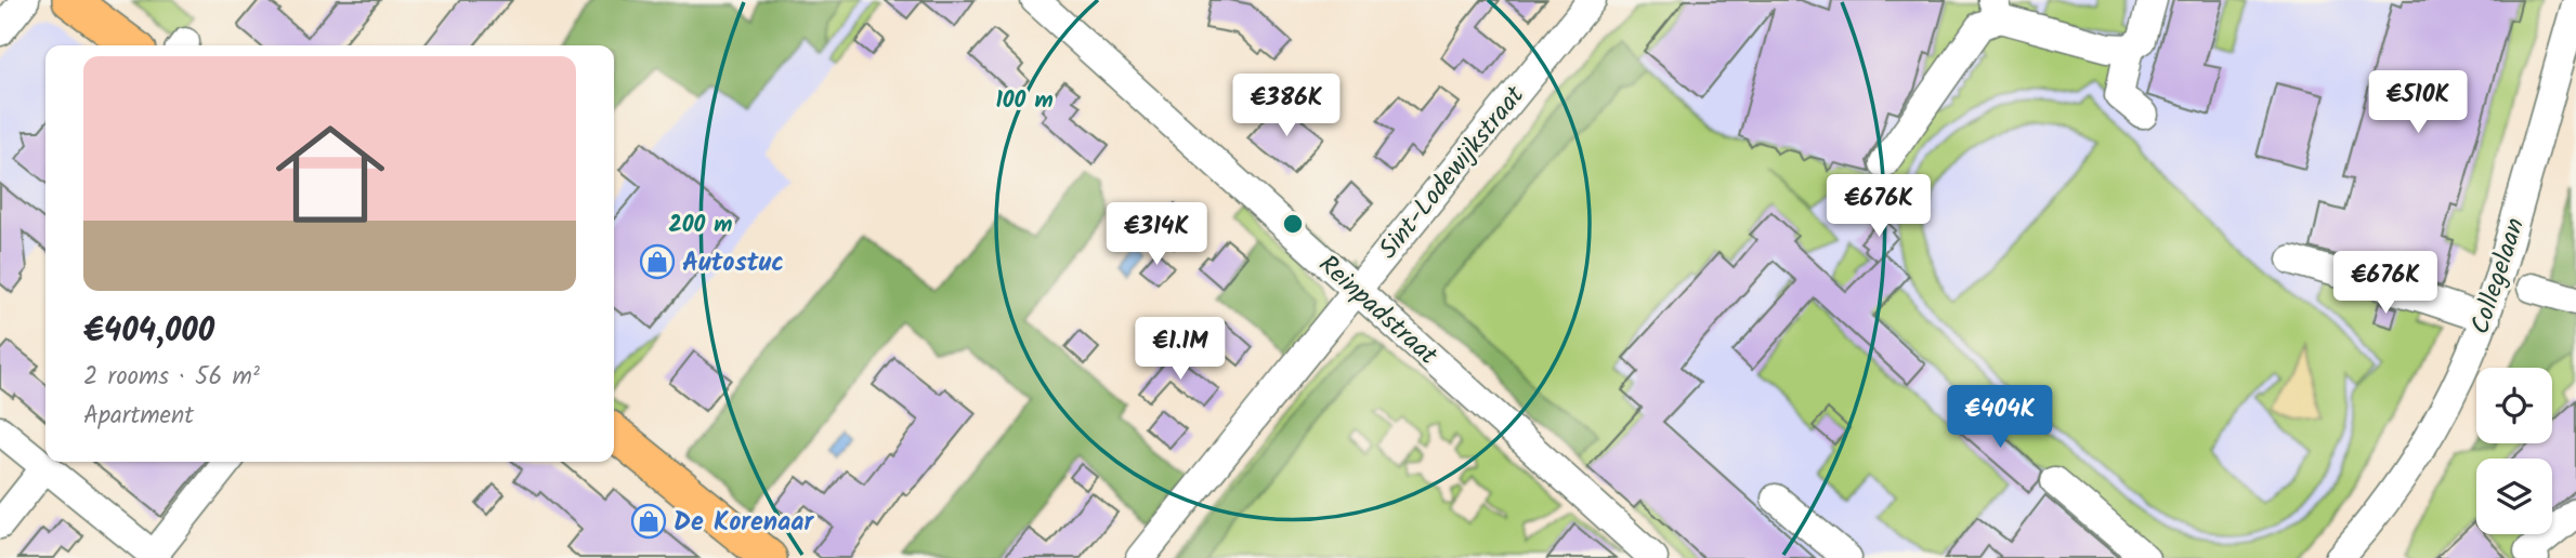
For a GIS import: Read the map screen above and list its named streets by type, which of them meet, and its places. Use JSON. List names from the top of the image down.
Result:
{
  "streets": {
    "street": ["Sint-Lodewijkstraat", "Collegelaan", "Reinpadstraat"]
  },
  "crossings": [
    ["Sint-Lodewijkstraat", "Reinpadstraat"]
  ],
  "places": {
    "shop": ["Autostuc", "De Korenaar"]
  },
  "page": {
    "list": [
      {
        "name": "€404,000",
        "note": "2 rooms · 56 m² · Apartment"
      }
    ],
    "price": [
      "€510K",
      "€386K",
      "€676K",
      "€314K",
      "€676K",
      "€1.1M",
      "€404K"
    ]
  },
  "rings": ["100 m", "200 m"]
}
